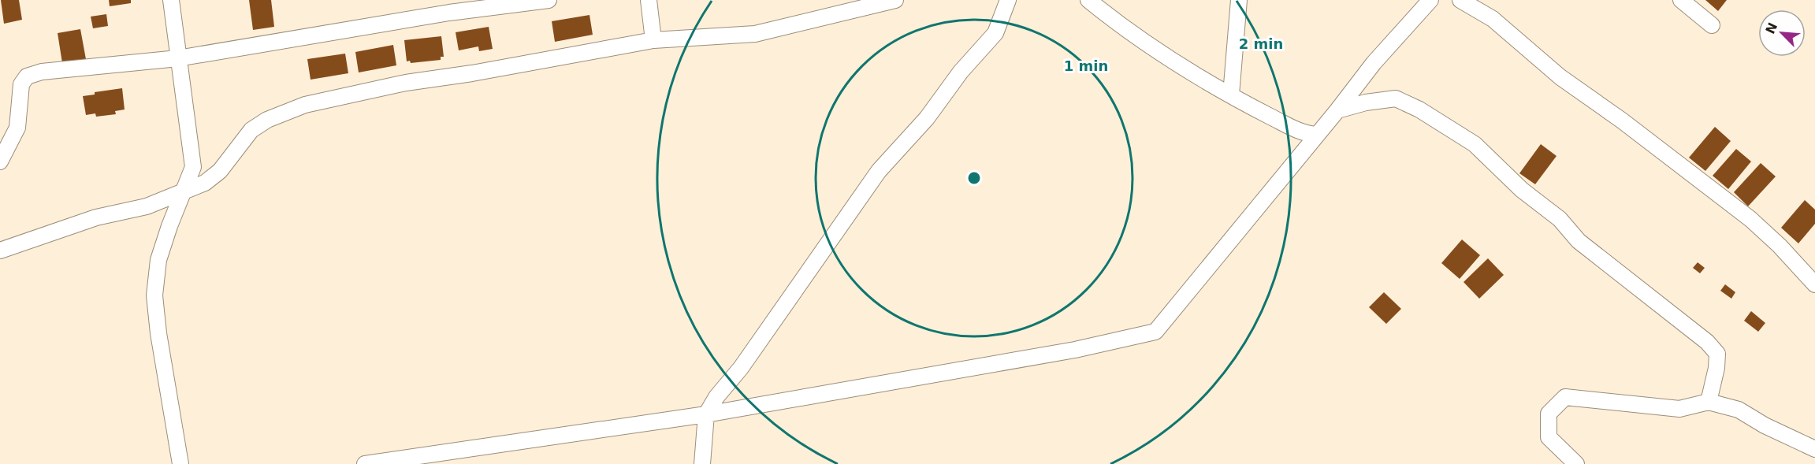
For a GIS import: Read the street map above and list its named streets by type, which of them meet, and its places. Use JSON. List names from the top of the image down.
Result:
{
  "north": "top left",
  "rings": ["2 min", "1 min"]
}
